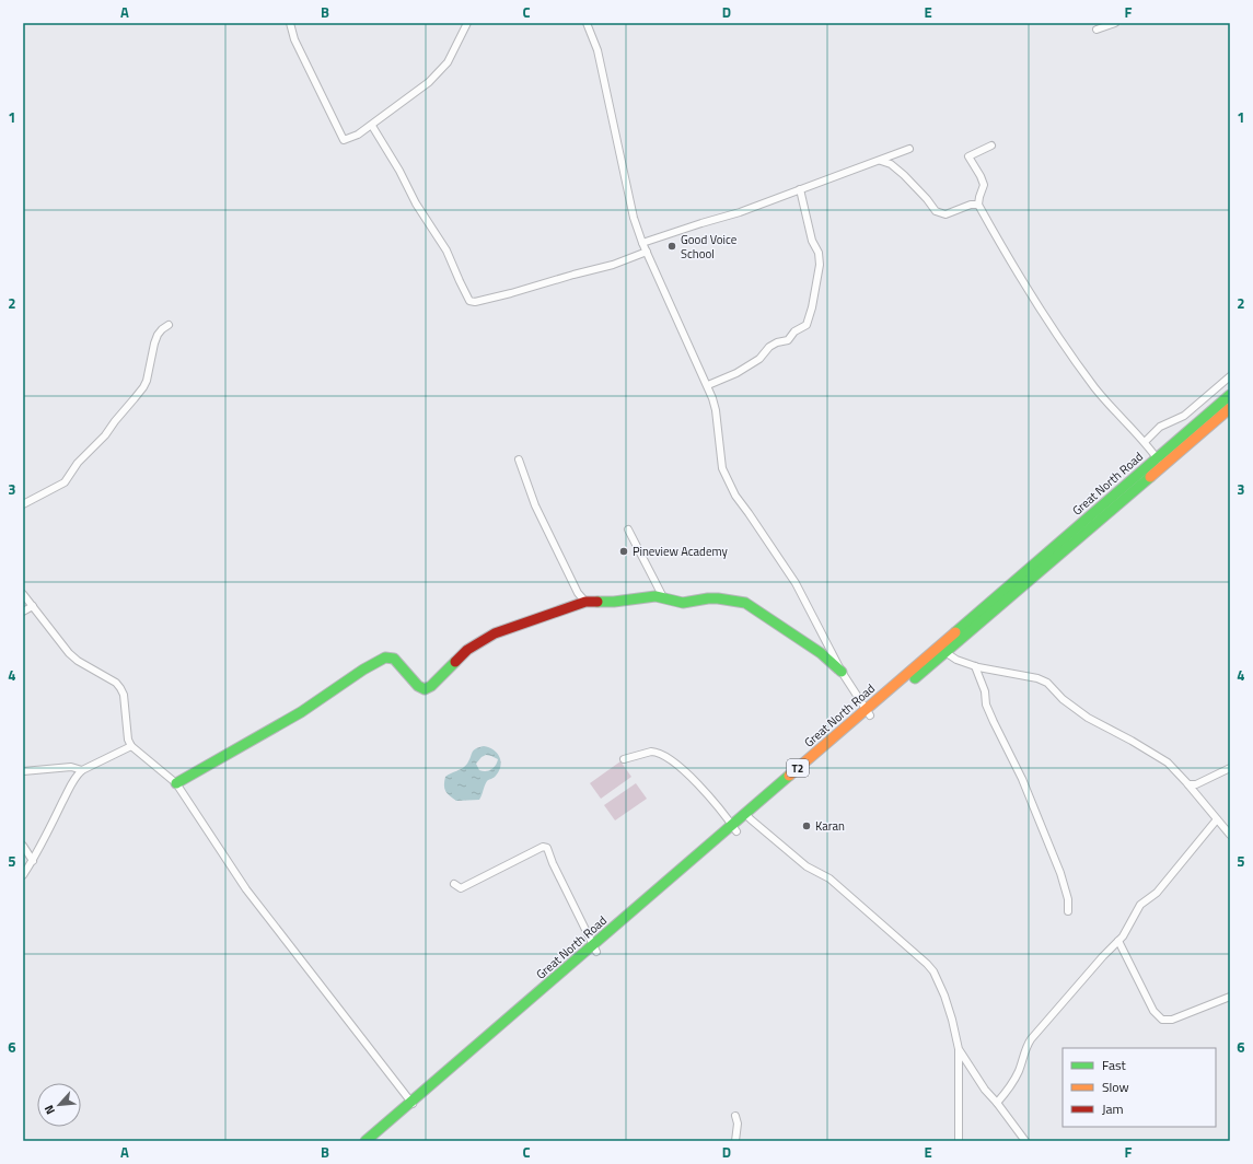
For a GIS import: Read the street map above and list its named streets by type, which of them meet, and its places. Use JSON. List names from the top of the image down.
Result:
{
  "streets": {
    "main road": ["Great North Road", "T2"]
  },
  "places": ["Good Voice School", "Pineview Academy", "Karan"],
  "legend": ["Fast", "Slow", "Jam"],
  "north": "bottom left",
  "grid": {
    "columns": [
      "A",
      "B",
      "C",
      "D",
      "E",
      "F"
    ],
    "rows": [
      "1",
      "2",
      "3",
      "4",
      "5",
      "6"
    ]
  }
}
